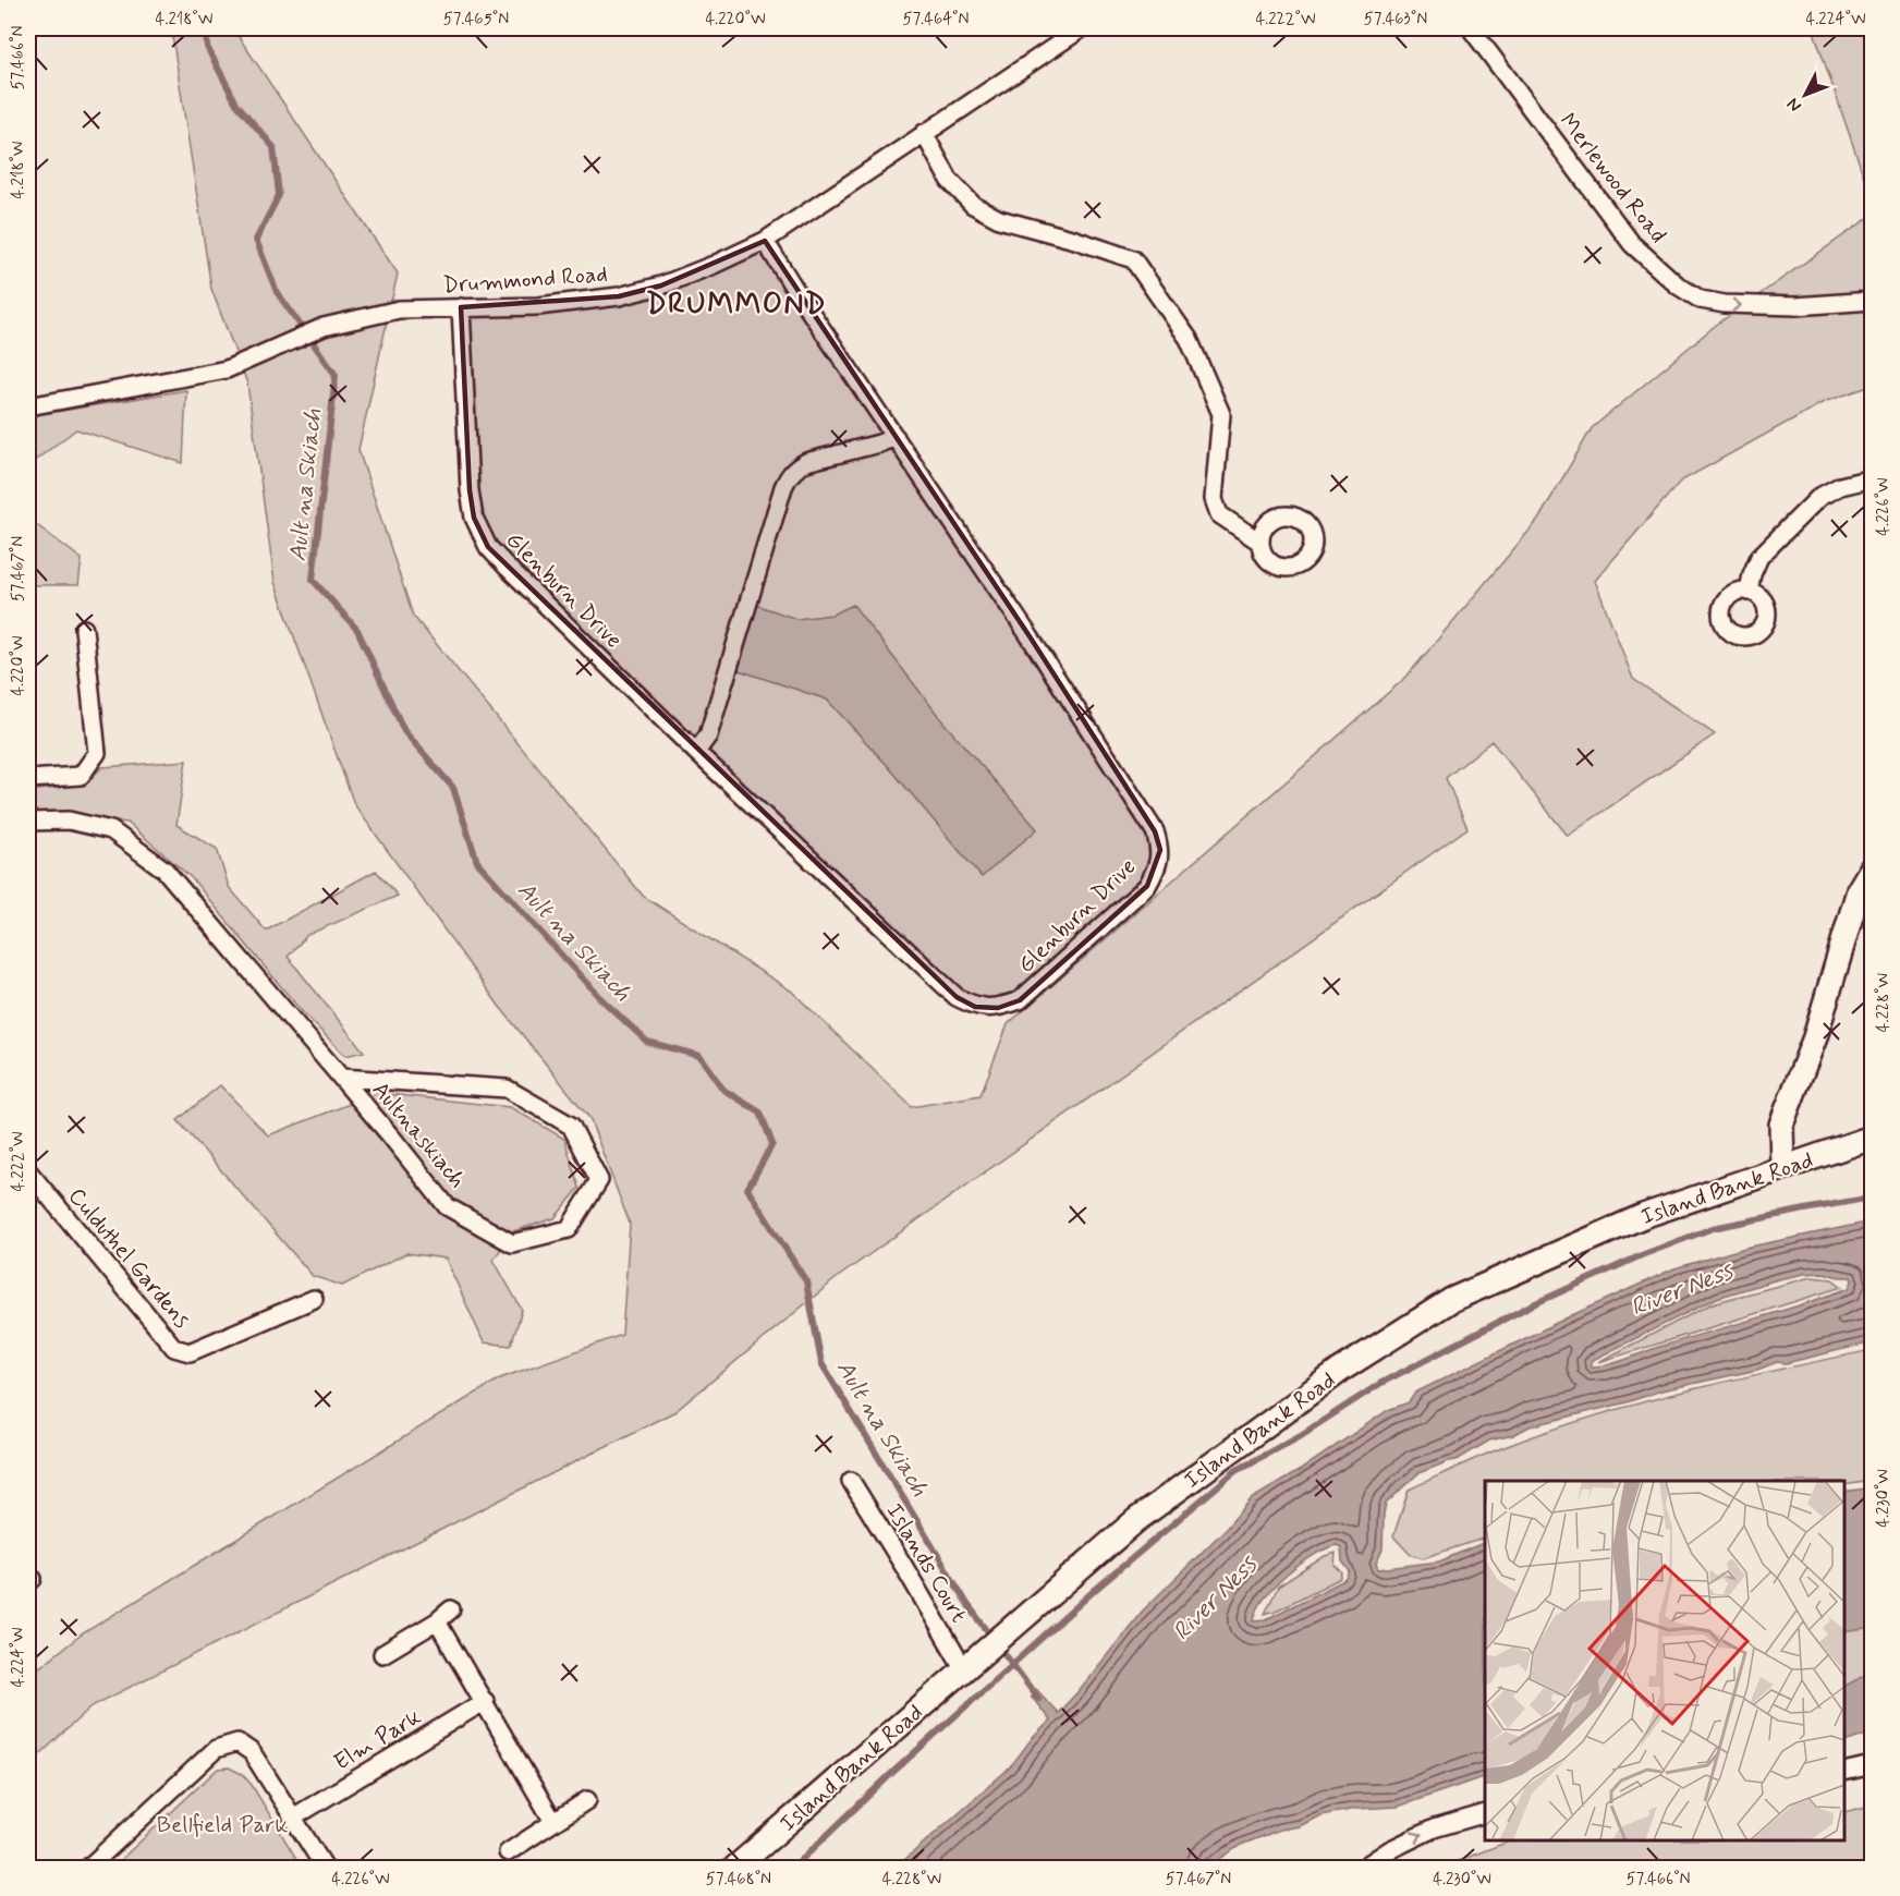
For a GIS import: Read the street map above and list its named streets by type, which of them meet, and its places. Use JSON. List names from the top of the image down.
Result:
{
  "streets": {
    "main road": ["Island Bank Road"],
    "street": [
      "Merlewood Road",
      "Drummond Road",
      "Glenburn Drive",
      "Aultnaskiach",
      "Culduthel Gardens",
      "Islands Court",
      "Elm Park"
    ]
  },
  "crossings": [
    ["Drummond Road", "Glenburn Drive"],
    ["Island Bank Road", "Islands Court"]
  ],
  "one_way": ["Merlewood Road"],
  "districts": ["DRUMMOND"],
  "water": ["Ault na Skiach", "River Ness"],
  "parks": ["Bellfield Park"],
  "north": "bottom left",
  "coordinates": [
    "4.218°W",
    "57.465°N",
    "4.220°W",
    "57.464°N",
    "4.222°W",
    "57.463°N",
    "4.224°W",
    "57.466°N",
    "4.226°W",
    "57.467°N",
    "4.228°W",
    "4.230°W",
    "57.468°N"
  ]
}
